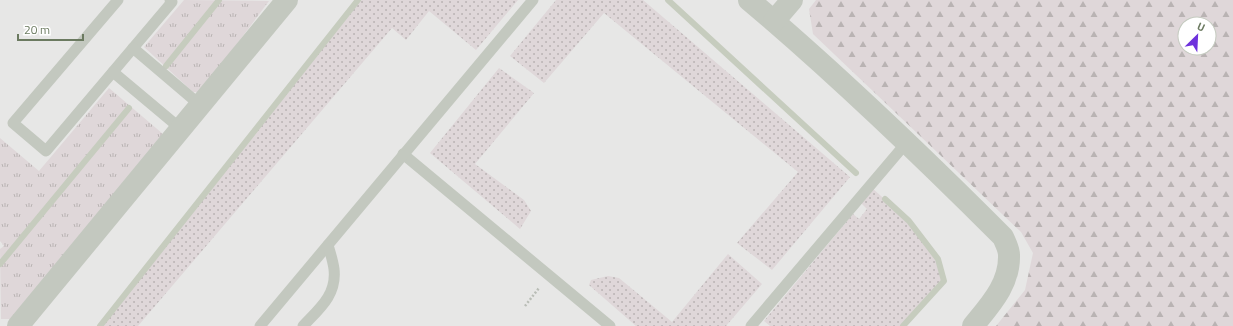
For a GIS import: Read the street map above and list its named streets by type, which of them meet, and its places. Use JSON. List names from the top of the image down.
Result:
{
  "scale_bar": "20 m",
  "north": "top right"
}
